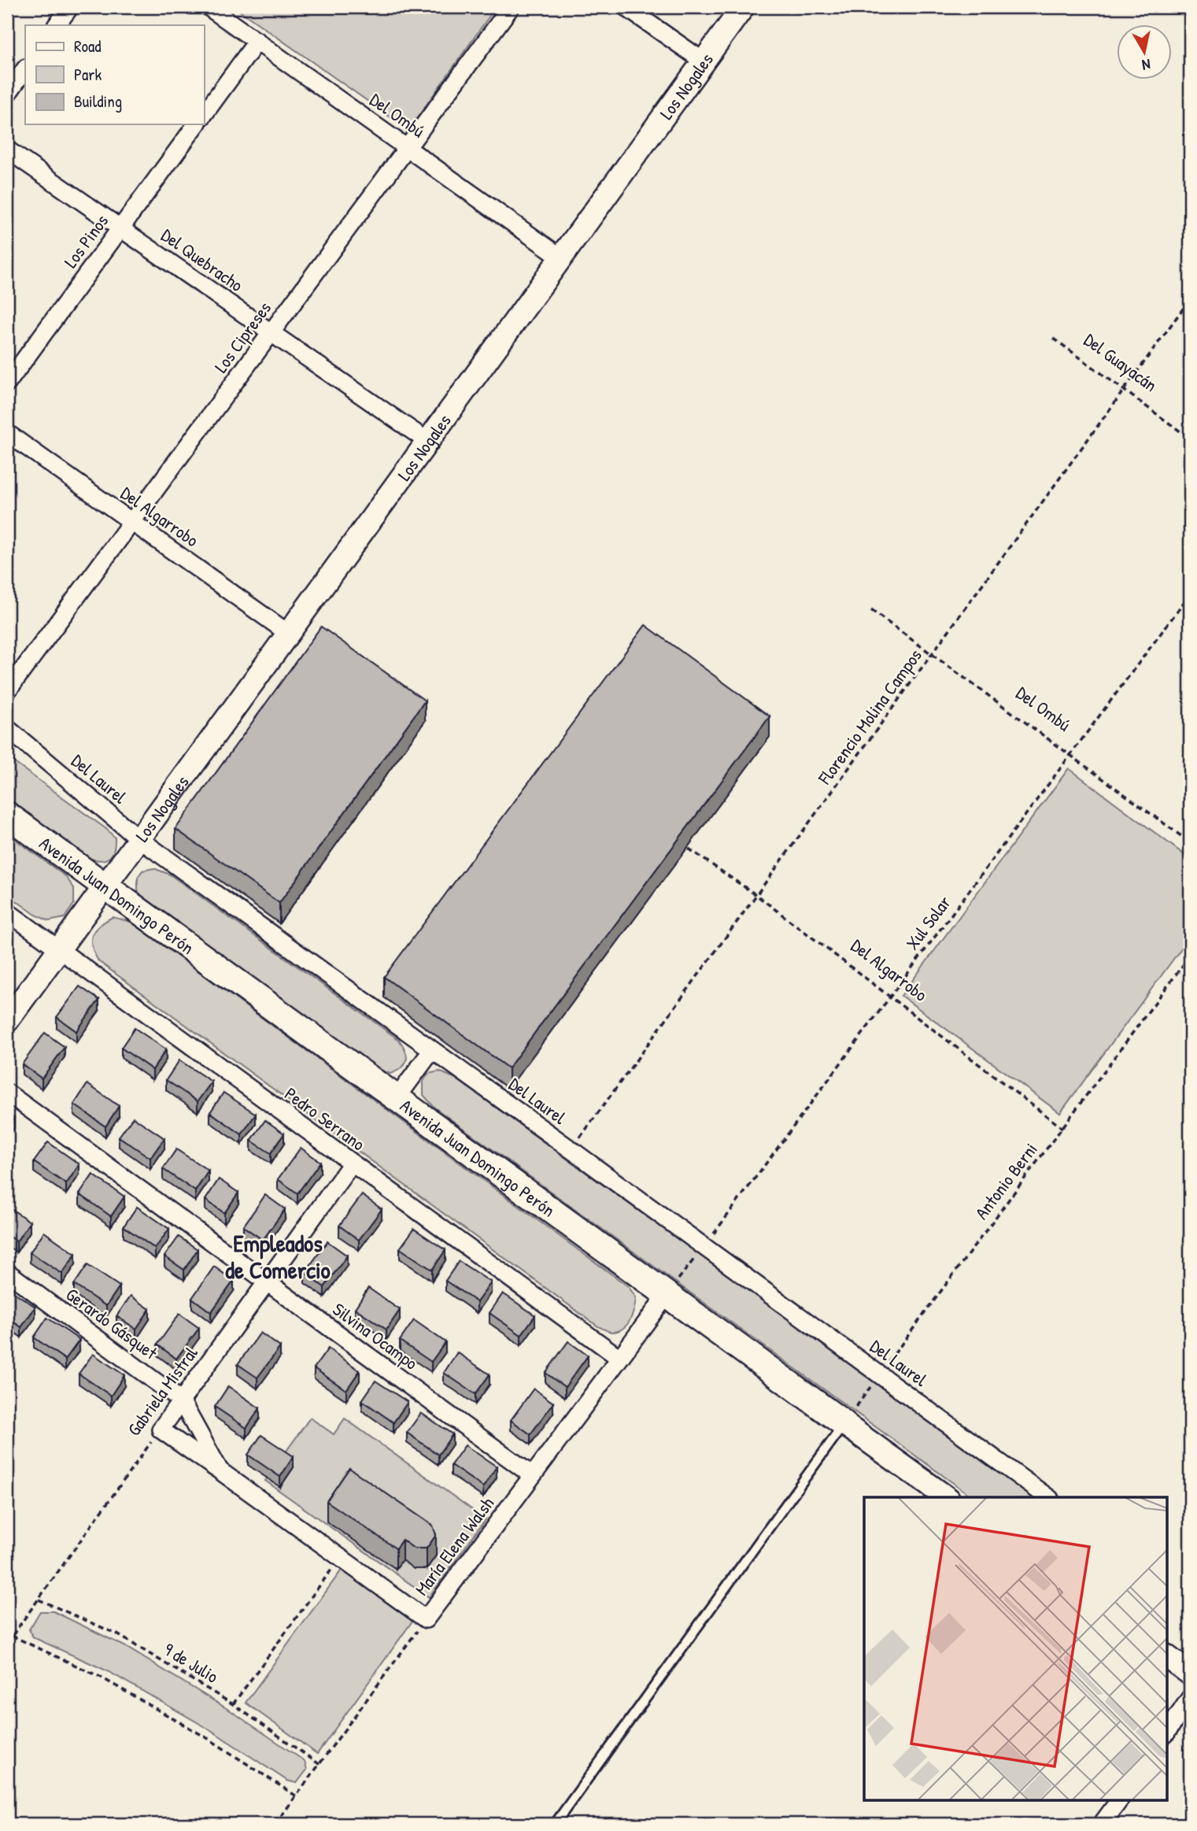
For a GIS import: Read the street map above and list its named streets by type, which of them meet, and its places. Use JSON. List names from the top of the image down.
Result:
{
  "streets": {
    "main road": ["Avenida Juan Domingo Perón"],
    "street": [
      "Los Nogales",
      "Del Ombú",
      "Los Pinos",
      "Del Quebracho",
      "Los Cipreses",
      "Del Algarrobo",
      "Del Laurel",
      "Pedro Serrano",
      "Gerardo Gásquet",
      "Silvina Ocampo",
      "Gabriela Mistral",
      "María Elena Walsh"
    ],
    "path": [
      "Del Guayacán",
      "Florencio Molina Campos",
      "Xul Solar",
      "Antonio Berni",
      "9 de Julio"
    ]
  },
  "crossings": [
    ["Los Nogales", "Del Ombú"],
    ["Los Nogales", "Del Quebracho"],
    ["Los Nogales", "Del Algarrobo"],
    ["Los Nogales", "Del Laurel"],
    ["Los Nogales", "Avenida Juan Domingo Perón"],
    ["Los Nogales", "Pedro Serrano"],
    ["Del Ombú", "Los Cipreses"],
    ["Del Ombú", "Florencio Molina Campos"],
    ["Del Ombú", "Xul Solar"],
    ["Los Pinos", "Del Quebracho"],
    ["Del Quebracho", "Los Cipreses"],
    ["Los Cipreses", "Del Algarrobo"],
    ["Del Guayacán", "Florencio Molina Campos"],
    ["Del Algarrobo", "Florencio Molina Campos"],
    ["Del Algarrobo", "Xul Solar"],
    ["Del Algarrobo", "Antonio Berni"],
    ["Florencio Molina Campos", "Del Laurel"],
    ["Del Laurel", "Xul Solar"],
    ["Del Laurel", "Antonio Berni"],
    ["Avenida Juan Domingo Perón", "Xul Solar"],
    ["Avenida Juan Domingo Perón", "Antonio Berni"],
    ["Avenida Juan Domingo Perón", "María Elena Walsh"],
    ["Xul Solar", "María Elena Walsh"],
    ["Pedro Serrano", "Gabriela Mistral"],
    ["Pedro Serrano", "María Elena Walsh"],
    ["Gerardo Gásquet", "Gabriela Mistral"],
    ["Gerardo Gásquet", "María Elena Walsh"],
    ["Silvina Ocampo", "Gabriela Mistral"],
    ["Silvina Ocampo", "María Elena Walsh"],
    ["Gabriela Mistral", "9 de Julio"],
    ["María Elena Walsh", "9 de Julio"]
  ],
  "districts": ["Empleados de Comercio"],
  "legend": ["Road", "Park", "Building"],
  "north": "bottom"
}
